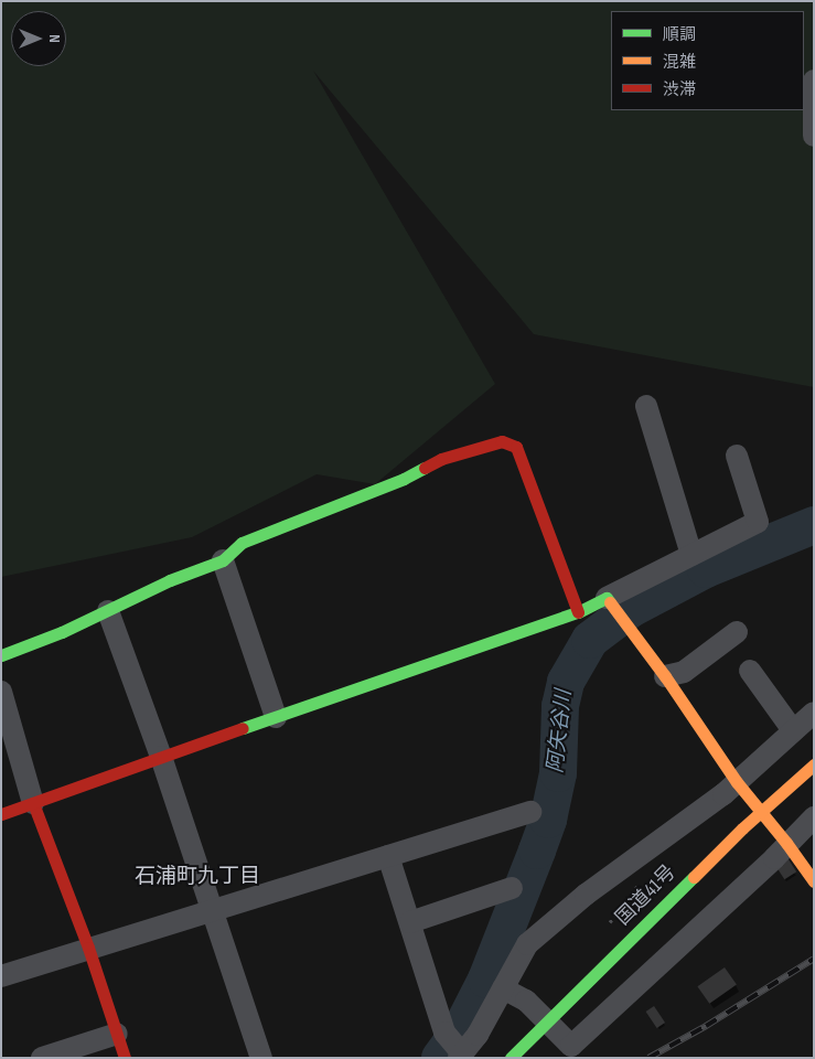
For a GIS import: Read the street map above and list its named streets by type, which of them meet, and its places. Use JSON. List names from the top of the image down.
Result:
{
  "streets": {
    "main road": ["国道41号"]
  },
  "districts": ["石浦町九丁目"],
  "water": ["阿矢谷川"],
  "legend": ["順調", "混雑", "渋滞"],
  "north": "right"
}
